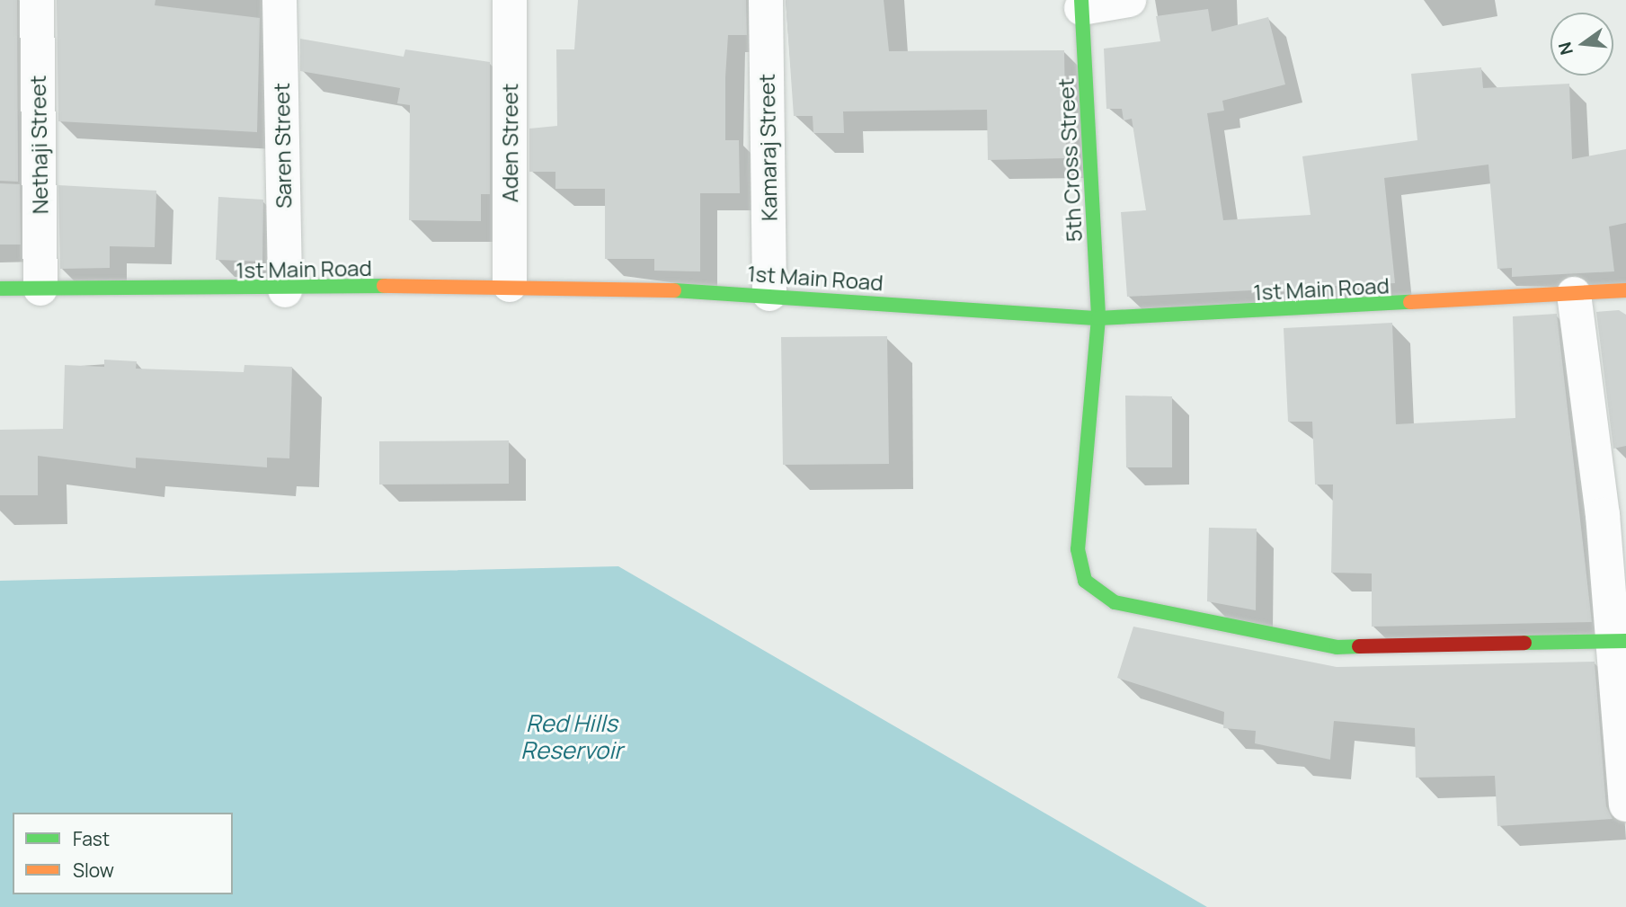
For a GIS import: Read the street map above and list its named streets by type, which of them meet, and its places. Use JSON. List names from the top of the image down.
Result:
{
  "streets": {
    "street": [
      "Aden Street",
      "Nethaji Street",
      "Saren Street",
      "Kamaraj Street",
      "5th Cross Street",
      "1st Main Road"
    ]
  },
  "crossings": [
    ["Aden Street", "1st Main Road"],
    ["Nethaji Street", "1st Main Road"],
    ["Saren Street", "1st Main Road"],
    ["Kamaraj Street", "1st Main Road"],
    ["5th Cross Street", "1st Main Road"]
  ],
  "water": ["Red Hills Reservoir"],
  "legend": ["Fast", "Slow"],
  "north": "left"
}
